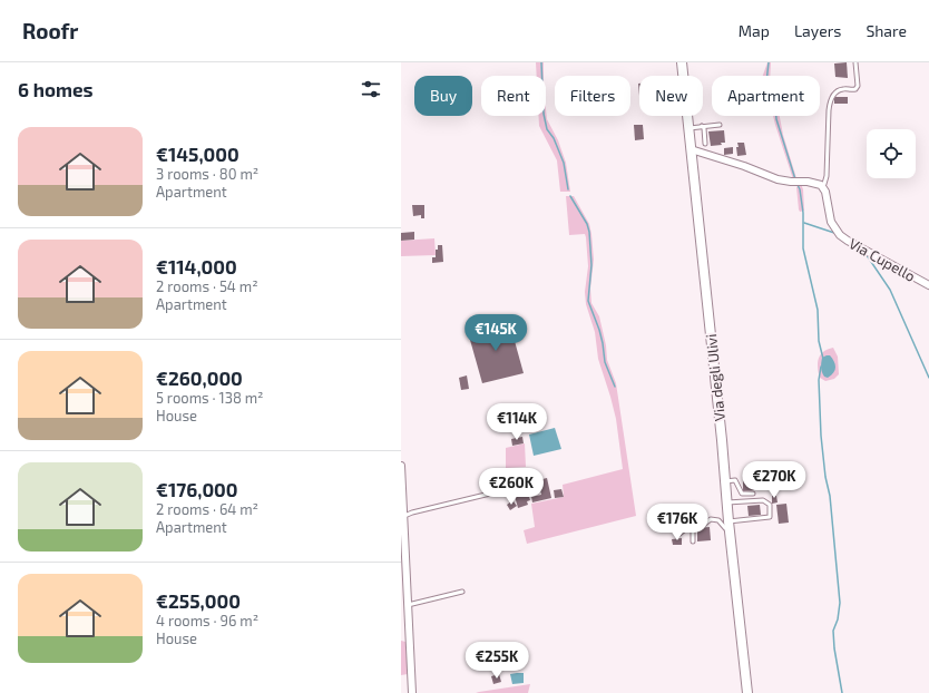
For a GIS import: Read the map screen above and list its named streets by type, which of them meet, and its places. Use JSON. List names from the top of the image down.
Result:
{
  "streets": {
    "street": ["Via Cupello", "Via degli Ulivi"]
  },
  "page": {
    "header": "Roofr",
    "nav": ["Map", "Layers", "Share"],
    "heading": "6 homes",
    "chip": [
      "Buy",
      "Rent",
      "Filters",
      "New",
      "Apartment"
    ],
    "list": [
      {
        "name": "€145,000",
        "note": "3 rooms · 80 m² · Apartment"
      },
      {
        "name": "€114,000",
        "note": "2 rooms · 54 m² · Apartment"
      },
      {
        "name": "€260,000",
        "note": "5 rooms · 138 m² · House"
      },
      {
        "name": "€176,000",
        "note": "2 rooms · 64 m² · Apartment"
      },
      {
        "name": "€255,000",
        "note": "4 rooms · 96 m² · House"
      }
    ],
    "price": [
      "€145K",
      "€114K",
      "€270K",
      "€260K",
      "€176K",
      "€255K"
    ]
  }
}
